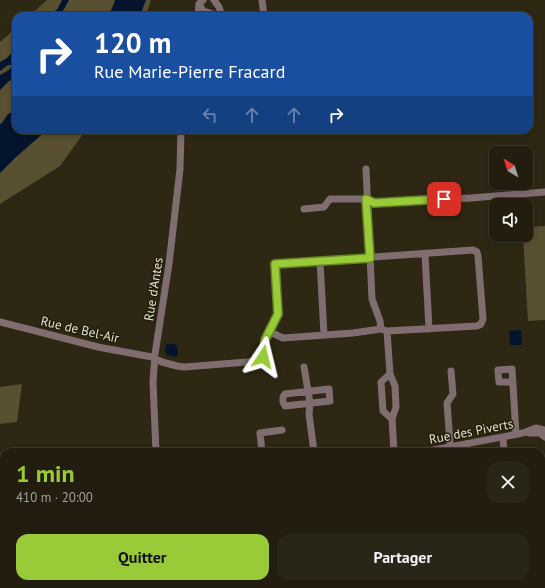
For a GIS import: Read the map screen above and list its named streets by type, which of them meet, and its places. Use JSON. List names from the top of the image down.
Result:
{
  "streets": {
    "street": ["Rue d'Antes", "Rue de Bel-Air", "Rue des Piverts"]
  },
  "crossings": [
    ["Rue d'Antes", "Rue de Bel-Air"]
  ],
  "north": "top left",
  "page": {
    "turn": ["120 m", "Rue Marie-Pierre Fracard"],
    "heading": ["1 min", "410 m · 20:00"],
    "buttons": ["Quitter", "Partager"]
  }
}
